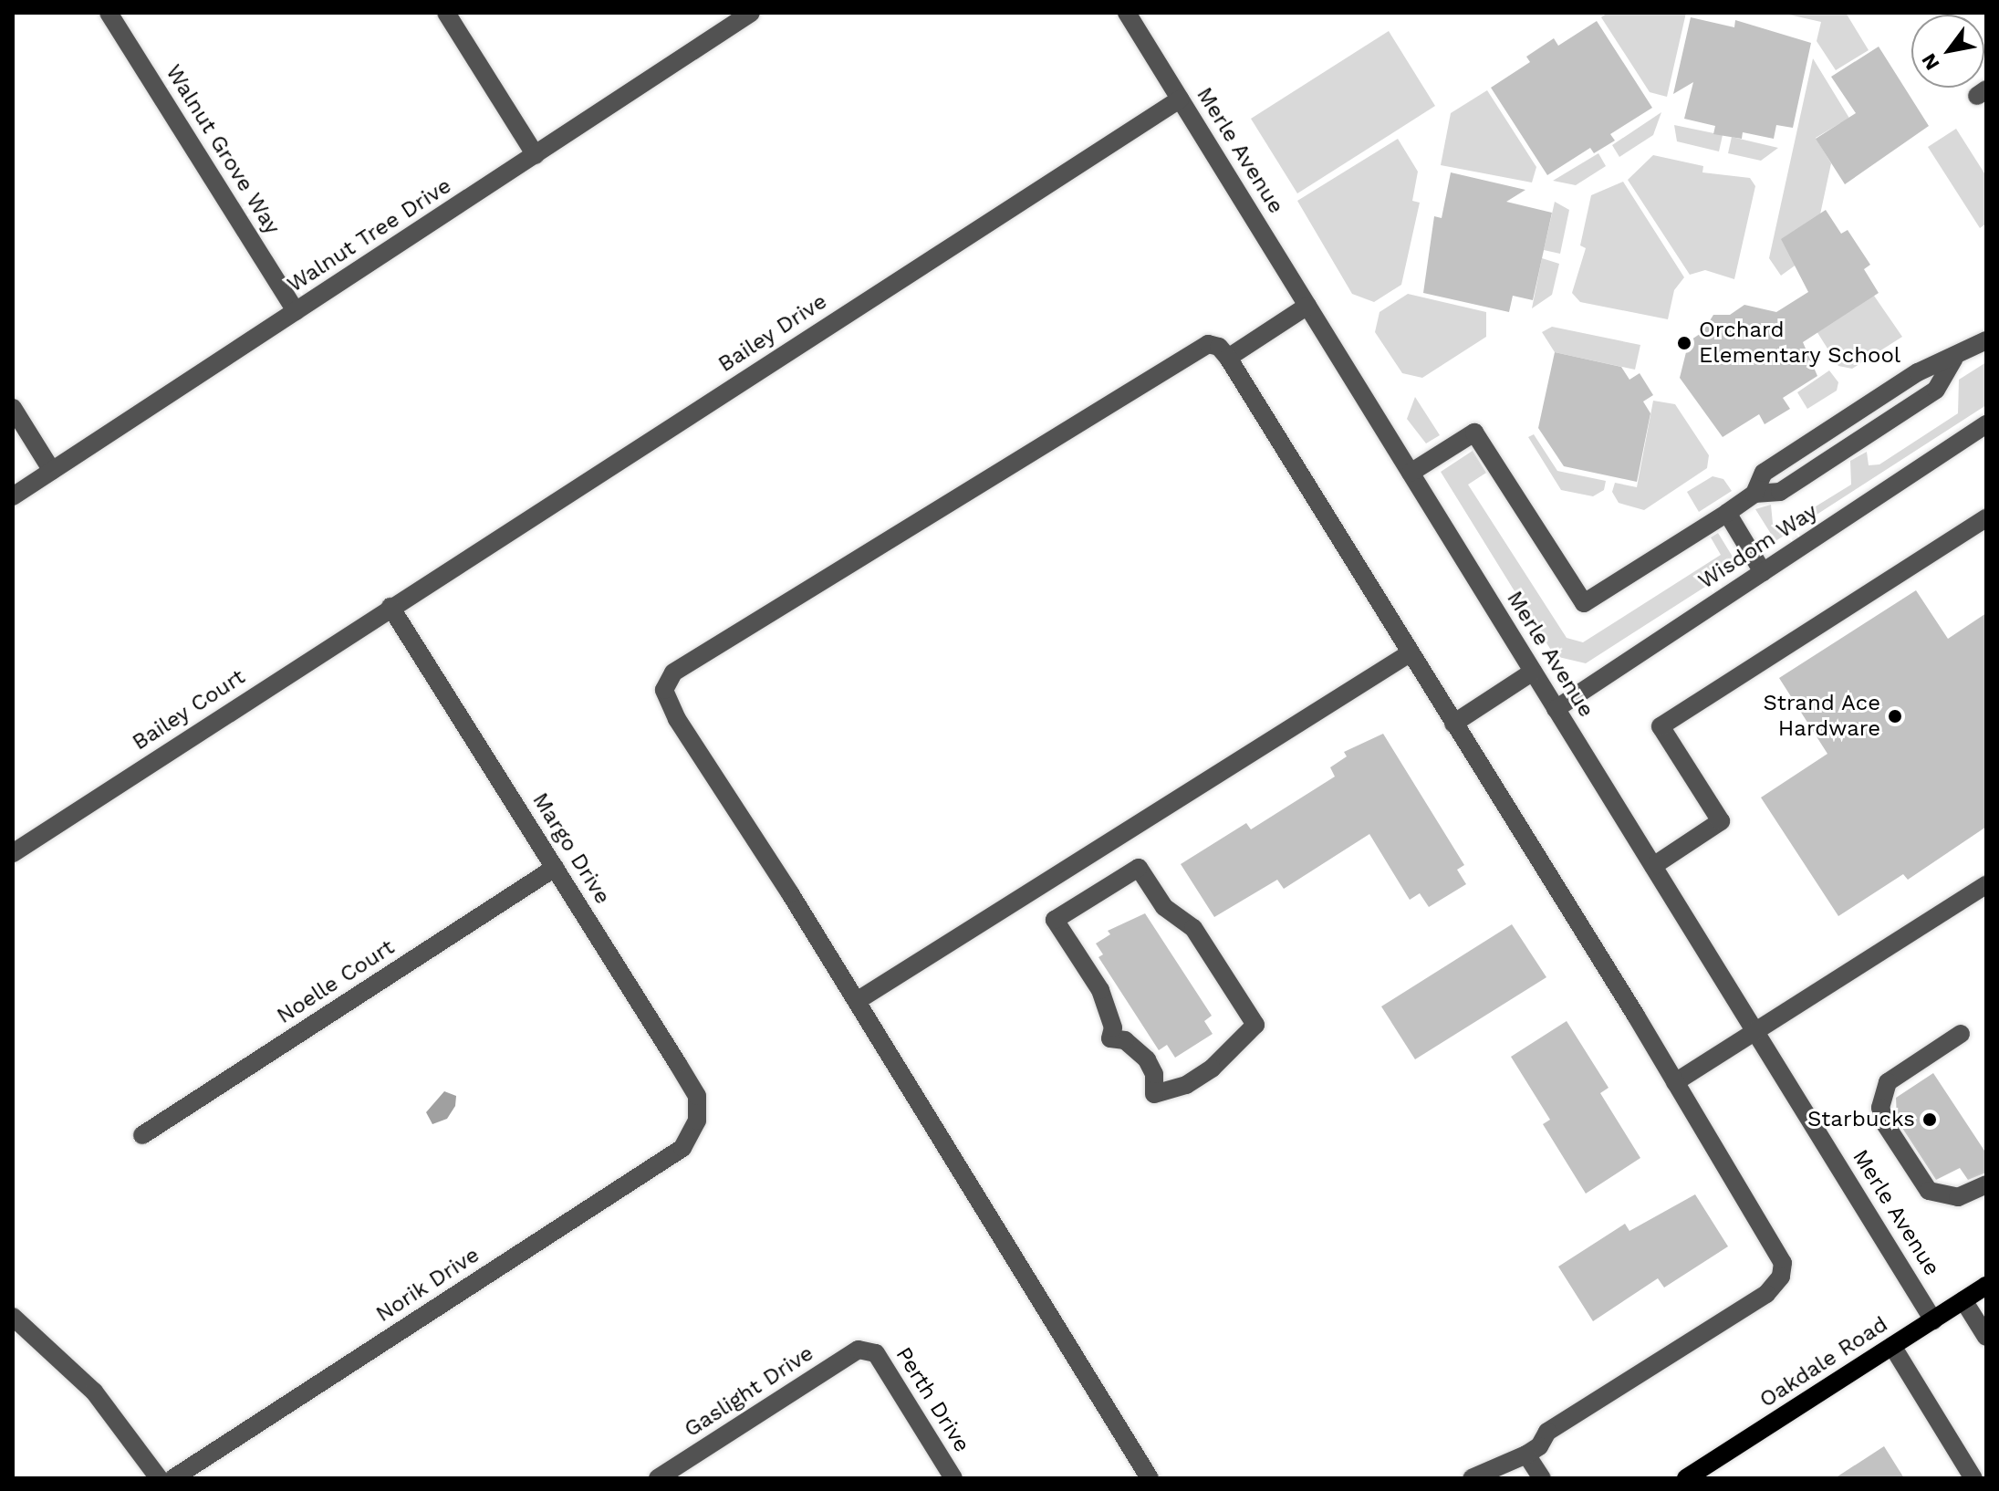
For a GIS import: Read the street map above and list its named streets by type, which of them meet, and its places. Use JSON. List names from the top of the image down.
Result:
{
  "streets": {
    "main road": ["Oakdale Road"],
    "street": [
      "Walnut Grove Way",
      "Merle Avenue",
      "Walnut Tree Drive",
      "Bailey Drive",
      "Wisdom Way",
      "Bailey Court",
      "Margo Drive",
      "Noelle Court",
      "Norik Drive",
      "Gaslight Drive",
      "Perth Drive"
    ]
  },
  "crossings": [
    ["Walnut Grove Way", "Walnut Tree Drive"],
    ["Merle Avenue", "Bailey Drive"],
    ["Merle Avenue", "Wisdom Way"],
    ["Merle Avenue", "Oakdale Road"],
    ["Bailey Drive", "Bailey Court"],
    ["Bailey Drive", "Margo Drive"],
    ["Bailey Court", "Margo Drive"],
    ["Margo Drive", "Noelle Court"],
    ["Margo Drive", "Norik Drive"],
    ["Gaslight Drive", "Perth Drive"]
  ],
  "places": ["Orchard Elementary School", "Strand Ace Hardware", "Starbucks"],
  "north": "bottom left"
}
